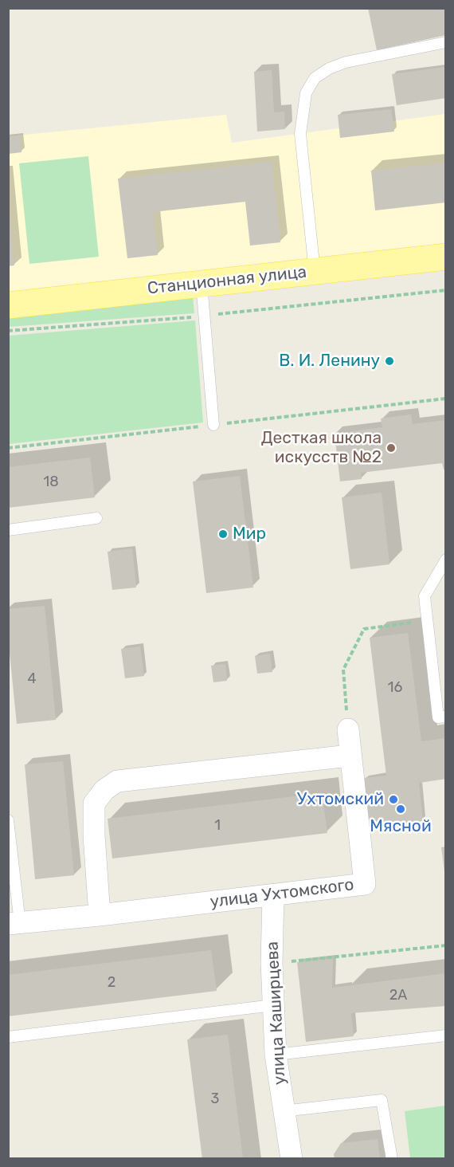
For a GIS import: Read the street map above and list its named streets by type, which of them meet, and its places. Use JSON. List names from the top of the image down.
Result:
{
  "streets": {
    "main road": ["Станционная улица"],
    "street": ["улица Ухтомского", "улица Каширцева"]
  },
  "crossings": [
    ["улица Ухтомского", "улица Каширцева"]
  ],
  "places": [
    "В. И. Ленину",
    "Десткая школа искусств №2",
    "Мир",
    "Ухтомский",
    "Мясной"
  ],
  "house_numbers": [
    "18",
    "4",
    "16",
    "1",
    "2",
    "2А",
    "3"
  ]
}
